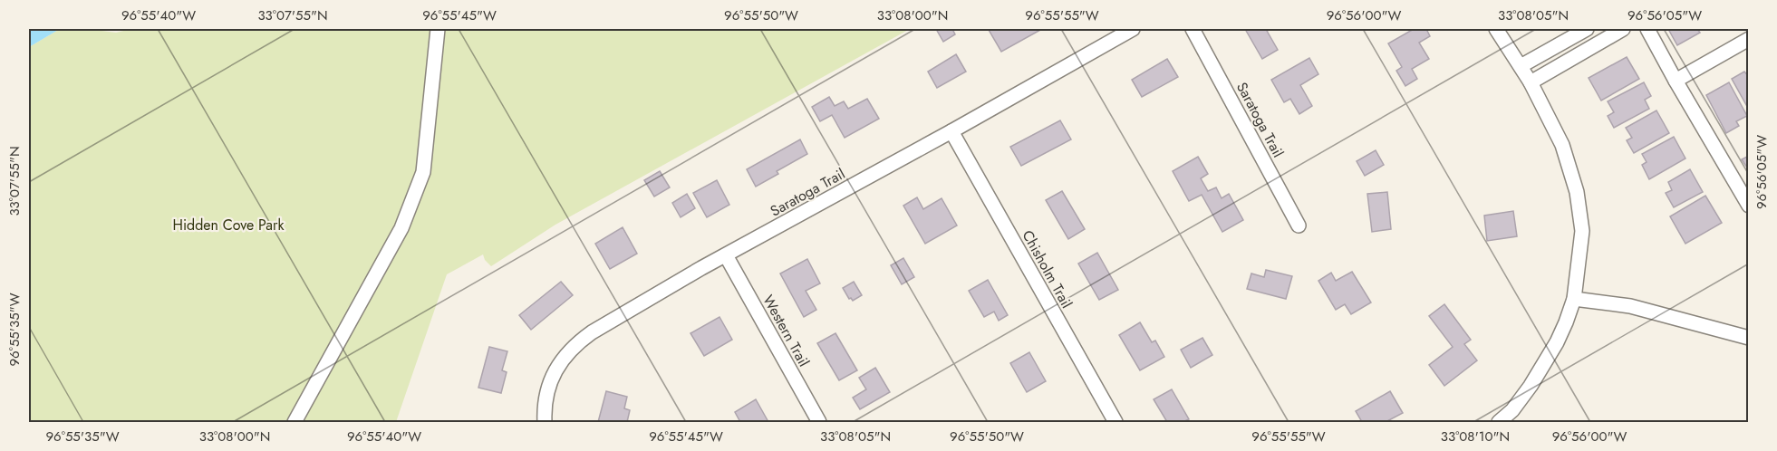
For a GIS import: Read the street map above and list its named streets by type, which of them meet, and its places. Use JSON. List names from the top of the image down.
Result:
{
  "streets": {
    "street": ["Saratoga Trail", "Chisholm Trail", "Western Trail"]
  },
  "crossings": [
    ["Saratoga Trail", "Chisholm Trail"],
    ["Saratoga Trail", "Western Trail"]
  ],
  "parks": ["Hidden Cove Park"],
  "coordinates": [
    "96°55'40\"W",
    "33°07'55\"N",
    "96°55'45\"W",
    "96°55'50\"W",
    "33°08'00\"N",
    "96°55'55\"W",
    "96°56'00\"W",
    "33°08'05\"N",
    "96°56'05\"W",
    "96°55'35\"W",
    "33°08'10\"N"
  ]
}
